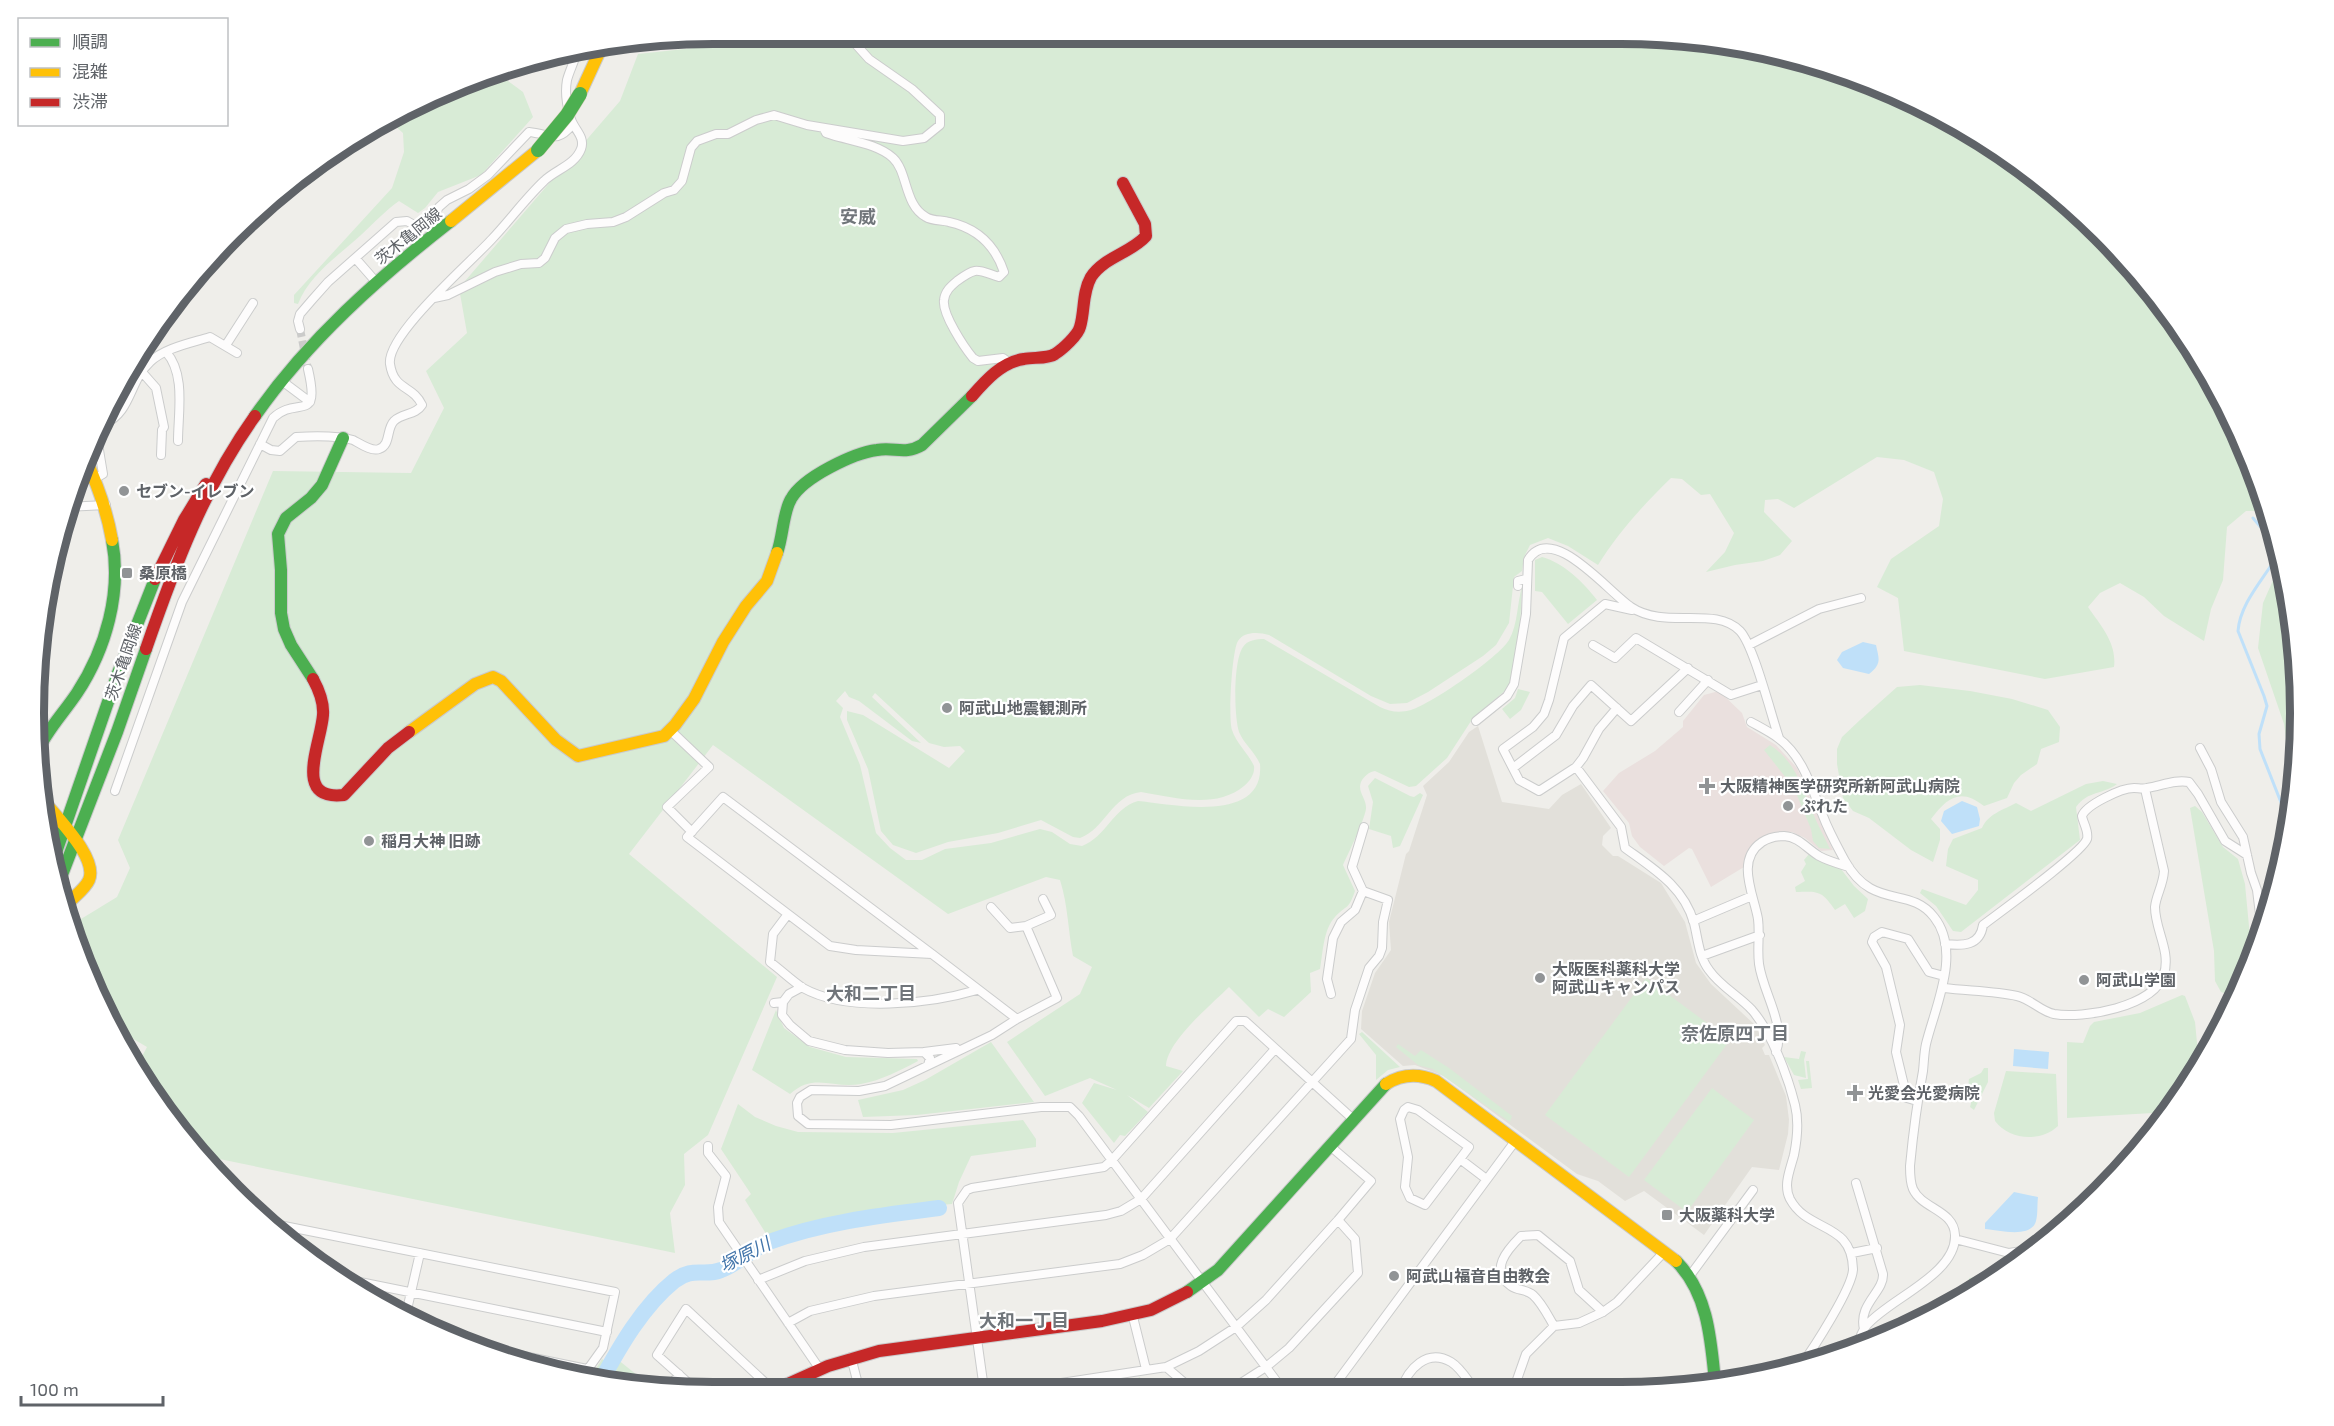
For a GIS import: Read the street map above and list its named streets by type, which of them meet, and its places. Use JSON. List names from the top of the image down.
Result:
{
  "streets": {
    "street": ["茨木亀岡線"]
  },
  "districts": [
    "安威",
    "大和二丁目",
    "奈佐原四丁目",
    "大和一丁目"
  ],
  "water": ["塚原川"],
  "places": {
    "other": [
      "セブン-イレブン",
      "阿武山地震観測所",
      "ぷれた",
      "稲月大神 旧跡",
      "大阪医科薬科大学 阿武山キャンパス",
      "阿武山学園",
      "阿武山福音自由教会"
    ],
    "transit": ["桑原橋", "大阪薬科大学"],
    "health": ["大阪精神医学研究所新阿武山病院", "光愛会光愛病院"]
  },
  "legend": ["順調", "混雑", "渋滞"],
  "scale_bar": "100 m"
}
